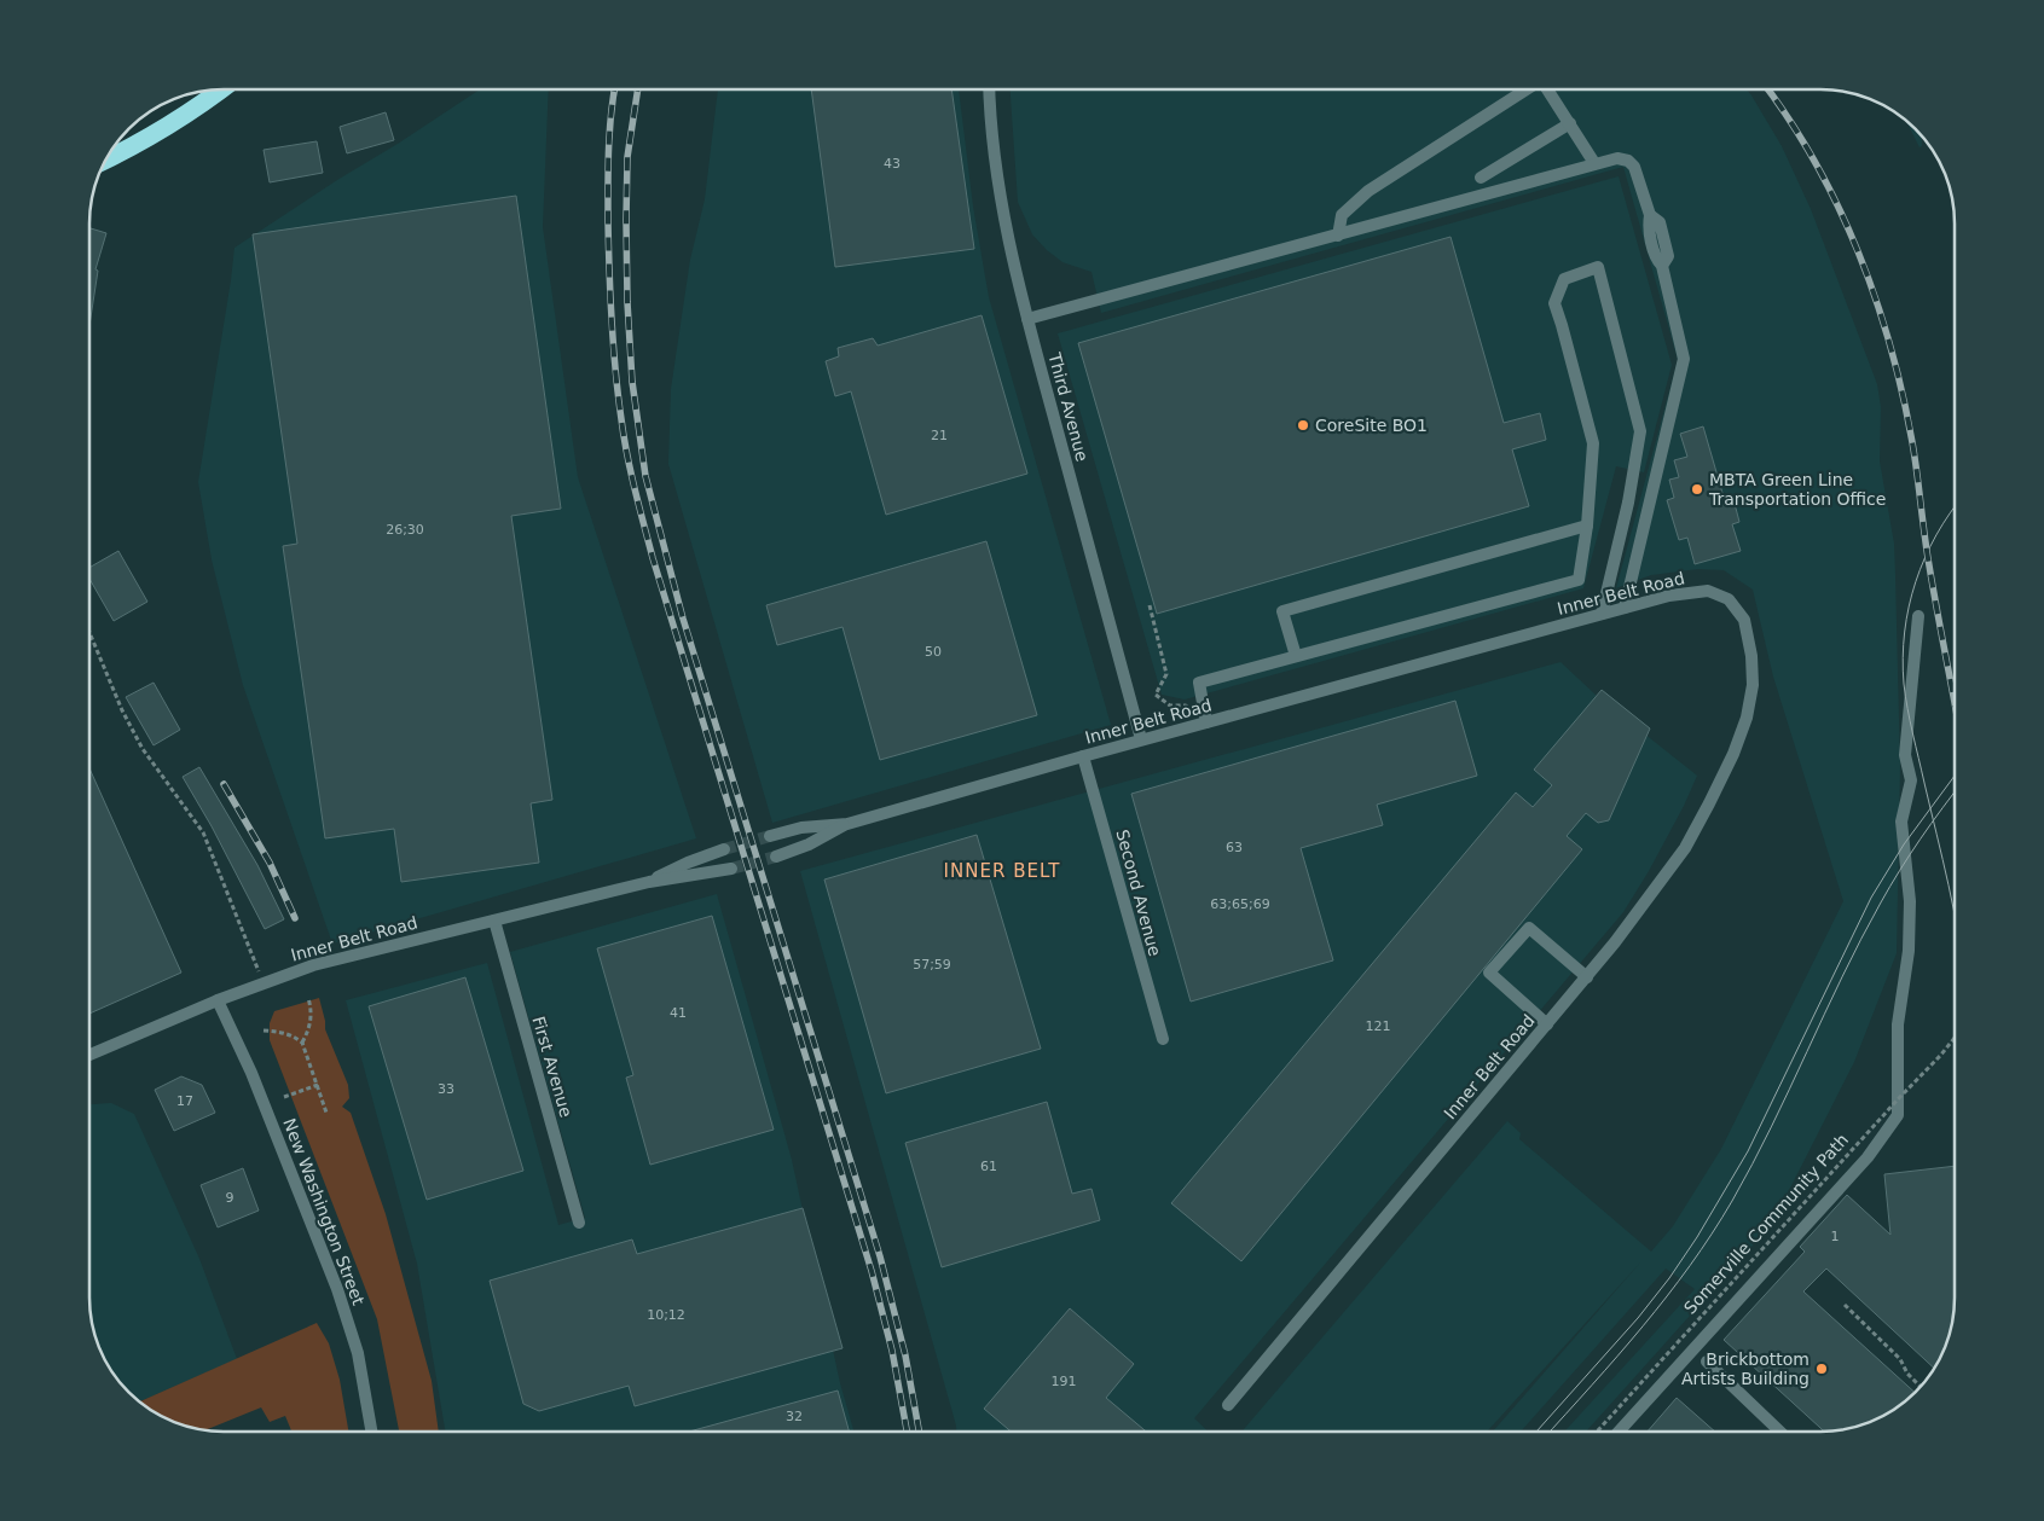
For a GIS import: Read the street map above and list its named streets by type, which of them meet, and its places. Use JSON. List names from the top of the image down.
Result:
{
  "streets": {
    "street": [
      "Third Avenue",
      "Inner Belt Road",
      "Second Avenue",
      "First Avenue",
      "New Washington Street"
    ],
    "path": ["Somerville Community Path"]
  },
  "crossings": [
    ["Third Avenue", "Inner Belt Road"],
    ["Inner Belt Road", "Second Avenue"],
    ["Inner Belt Road", "First Avenue"],
    ["Inner Belt Road", "New Washington Street"]
  ],
  "districts": ["INNER BELT"],
  "places": ["CoreSite BO1", "MBTA Green Line Transportation Office", "Brickbottom Artists Building"],
  "house_numbers": [
    "43",
    "21",
    "26;30",
    "50",
    "63",
    "63;65;69",
    "57;59",
    "41",
    "121",
    "33",
    "17",
    "61",
    "9",
    "1",
    "10;12",
    "191",
    "32"
  ]
}
